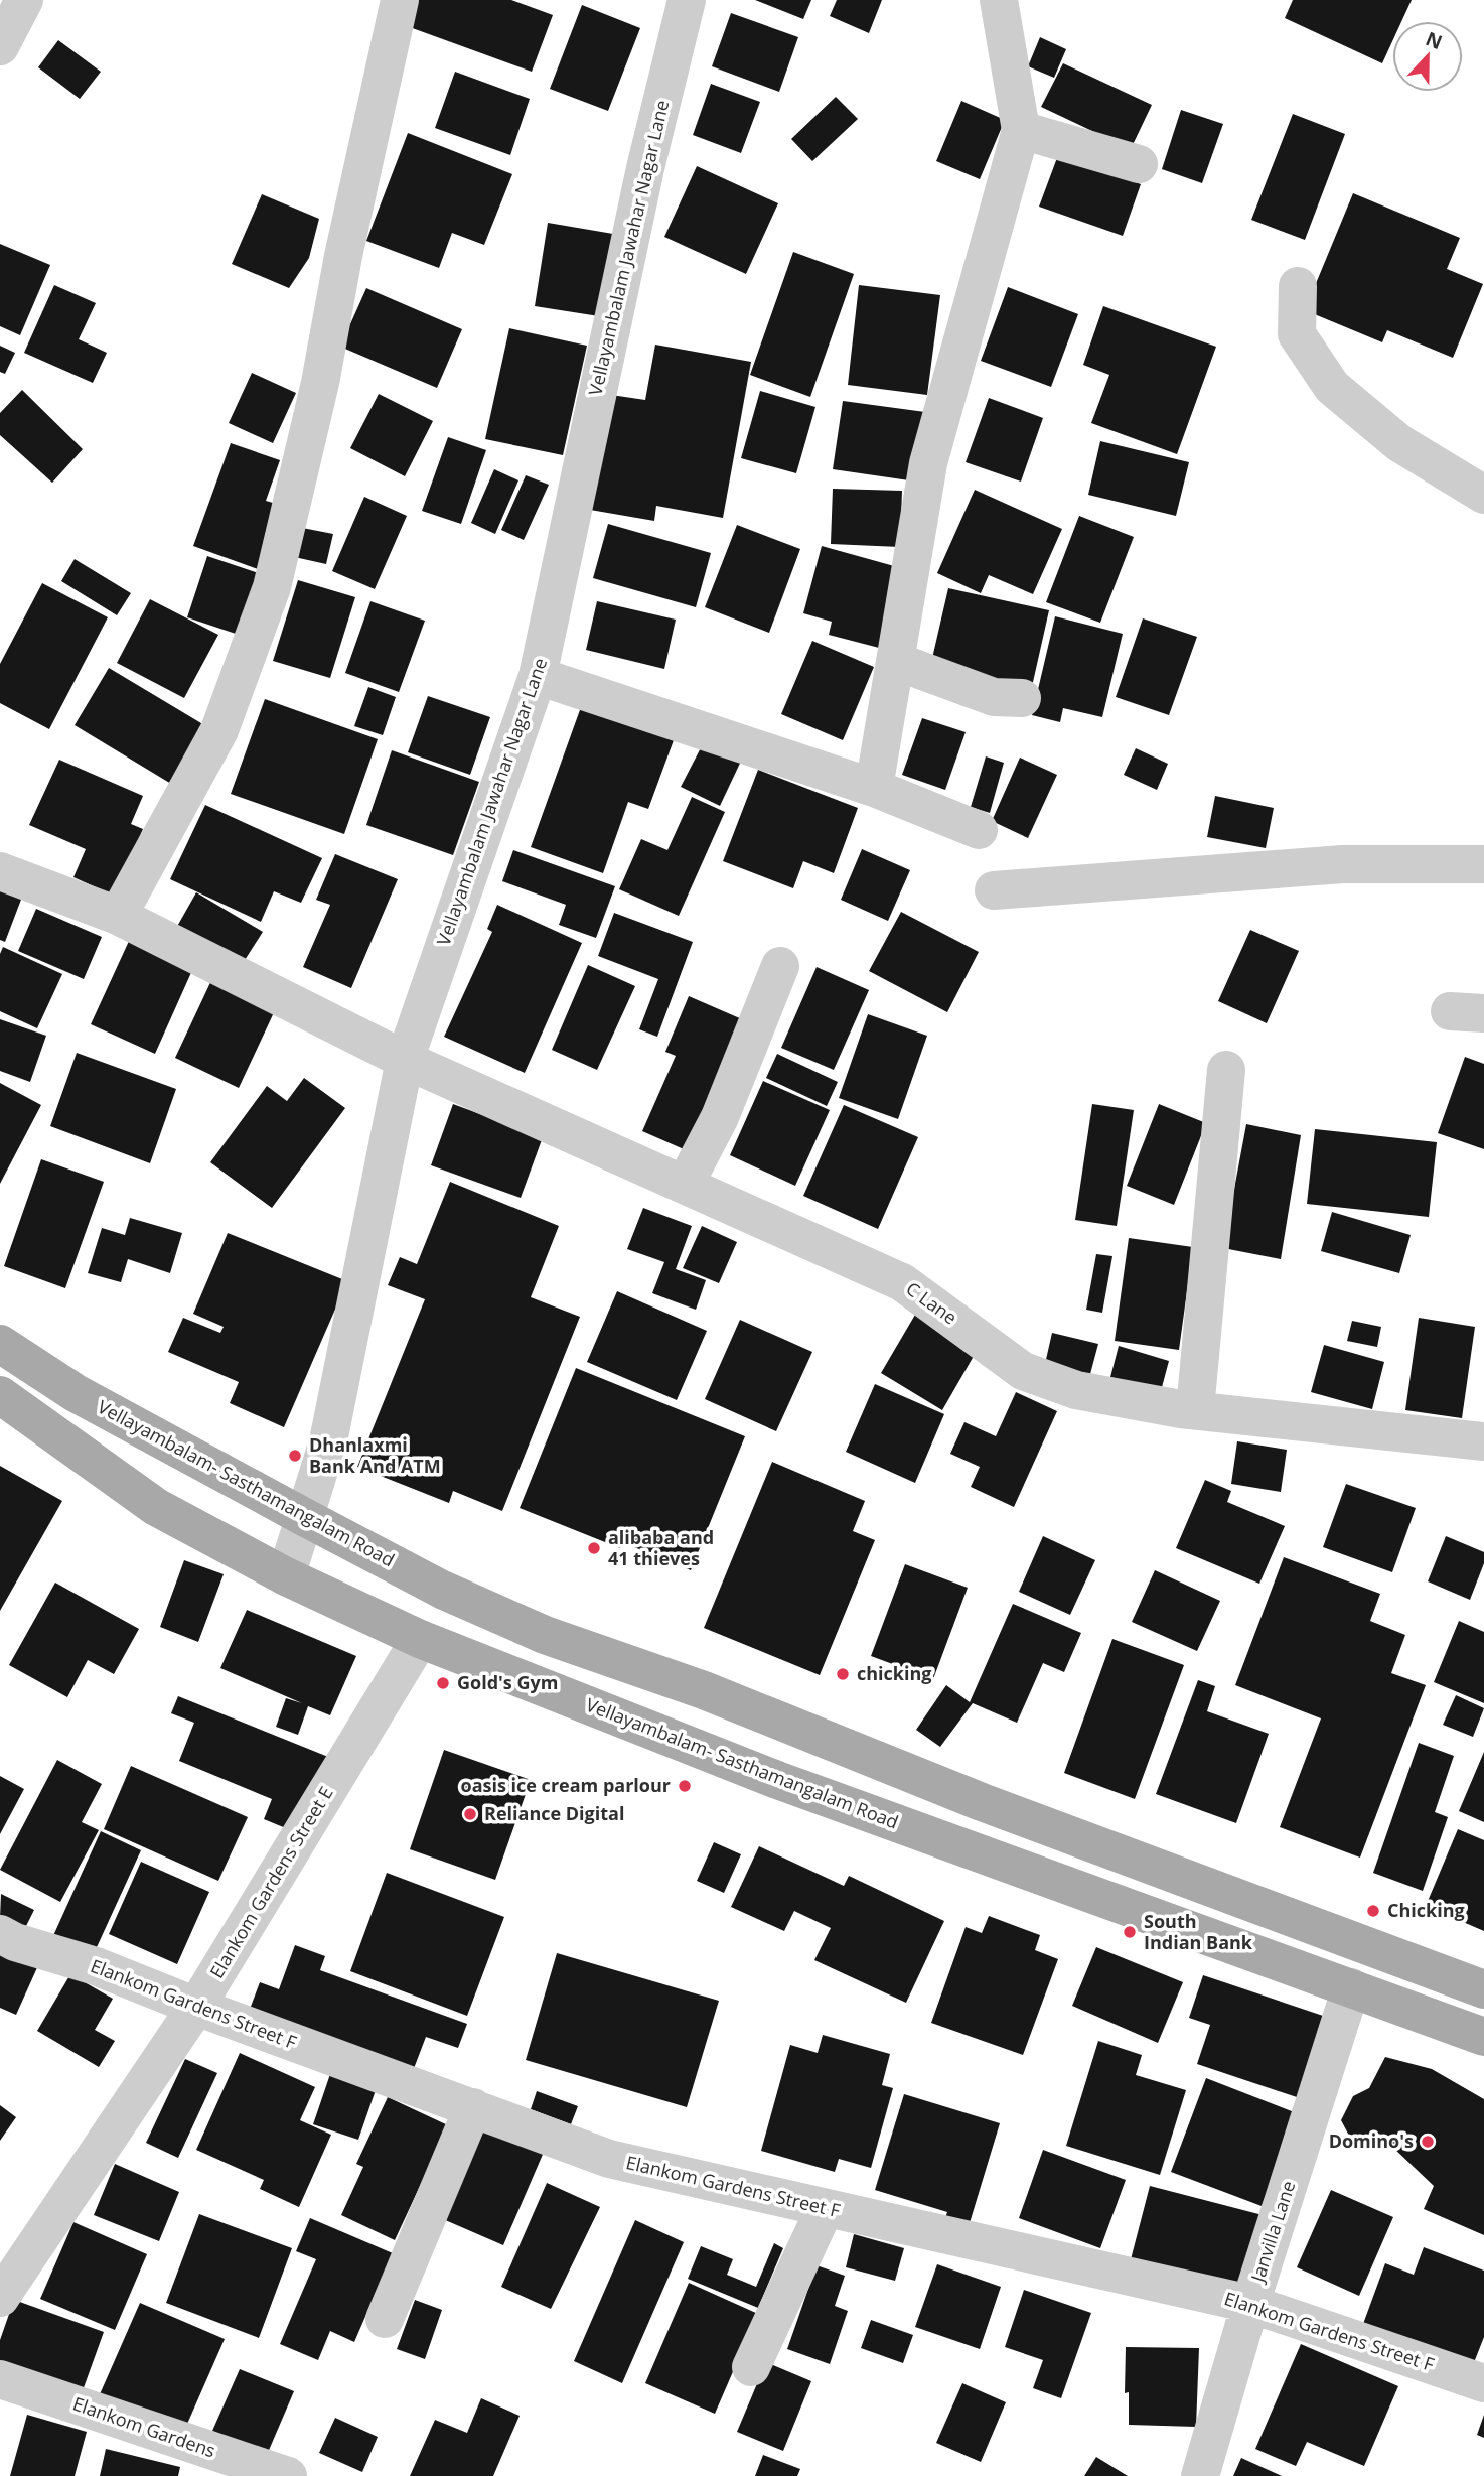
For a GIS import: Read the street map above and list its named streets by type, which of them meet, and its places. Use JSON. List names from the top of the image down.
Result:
{
  "streets": {
    "main road": ["Vellayambalam- Sasthamangalam Road"],
    "street": [
      "Vellayambalam Jawahar Nagar Lane",
      "C Lane",
      "Elankom Gardens Street E",
      "Elankom Gardens Street F",
      "Janvilla Lane",
      "Elankom Gardens"
    ]
  },
  "crossings": [
    ["Vellayambalam Jawahar Nagar Lane", "C Lane"],
    ["Vellayambalam Jawahar Nagar Lane", "Vellayambalam- Sasthamangalam Road"],
    ["Vellayambalam- Sasthamangalam Road", "Elankom Gardens Street E"],
    ["Vellayambalam- Sasthamangalam Road", "Janvilla Lane"],
    ["Elankom Gardens Street E", "Elankom Gardens Street F"],
    ["Elankom Gardens Street F", "Janvilla Lane"]
  ],
  "places": [
    "Dhanlaxmi Bank And ATM",
    "alibaba and 41 thieves",
    "chicking",
    "Gold's Gym",
    "oasis ice cream parlour",
    "Reliance Digital",
    "Chicking",
    "South Indian Bank",
    "Domino's"
  ],
  "north": "top"
}
